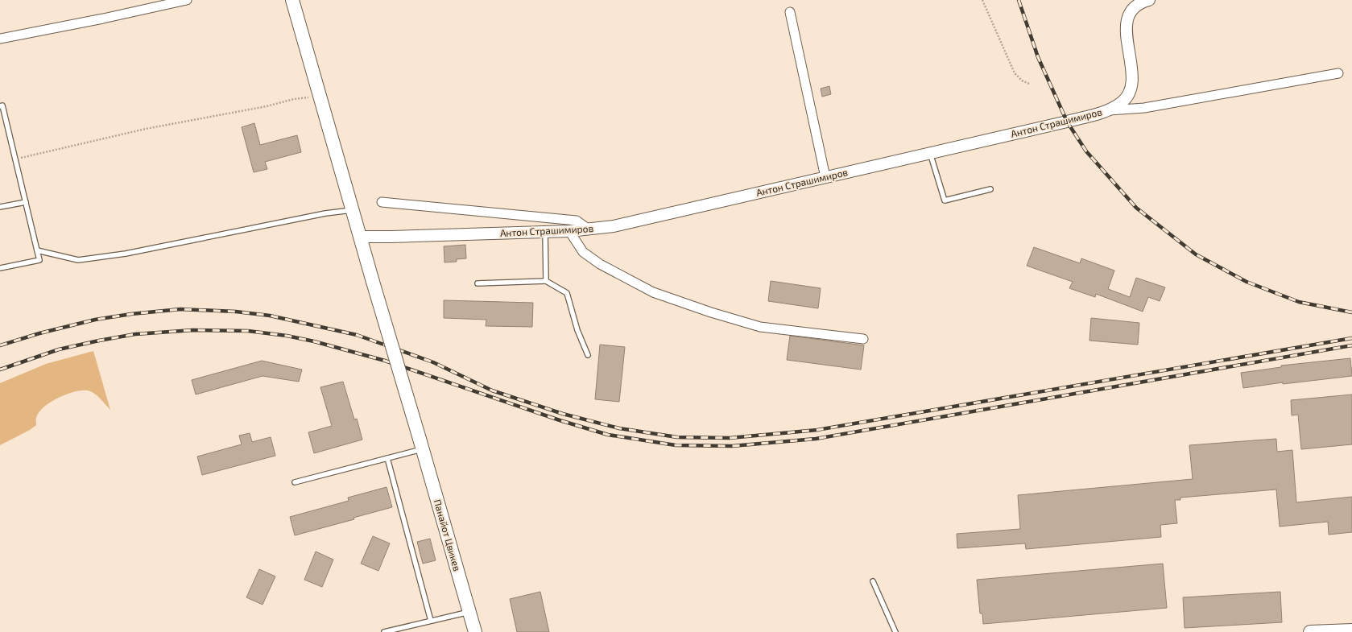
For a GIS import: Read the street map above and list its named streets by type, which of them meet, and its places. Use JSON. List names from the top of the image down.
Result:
{
  "streets": {
    "main road": ["Панайот Цвикев"],
    "street": ["Антон Страшимиров"]
  },
  "crossings": [
    ["Антон Страшимиров", "Панайот Цвикев"]
  ]
}
